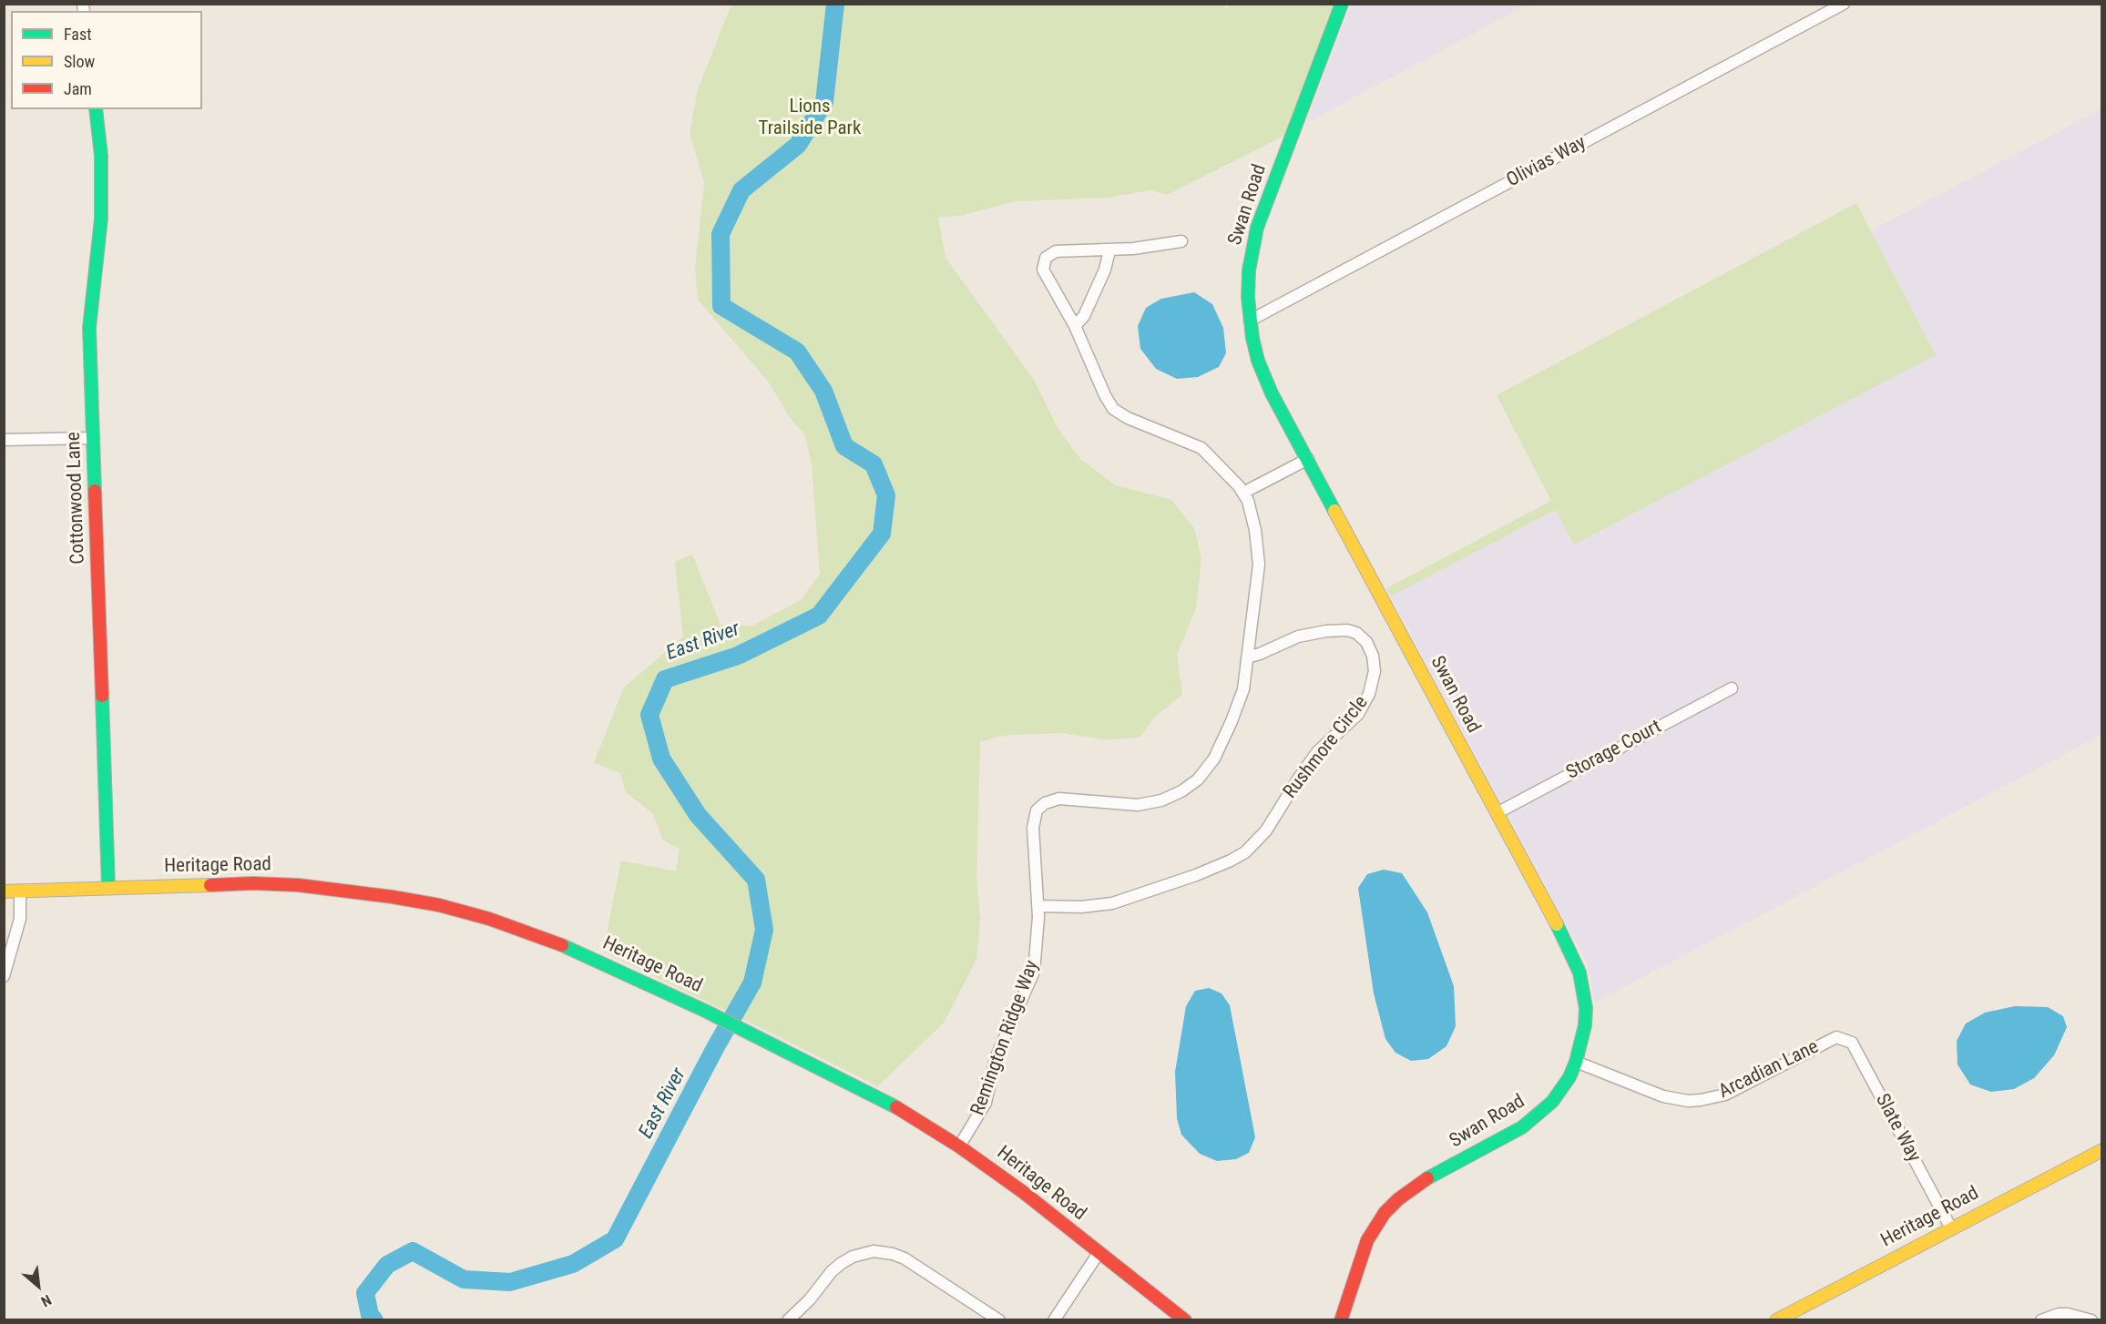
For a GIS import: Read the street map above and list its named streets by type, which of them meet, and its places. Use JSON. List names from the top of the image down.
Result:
{
  "streets": {
    "street": [
      "Olivias Way",
      "Swan Road",
      "Cottonwood Lane",
      "Rushmore Circle",
      "Storage Court",
      "Heritage Road",
      "Remington Ridge Way",
      "Arcadian Lane",
      "Slate Way"
    ]
  },
  "crossings": [
    ["Olivias Way", "Swan Road"],
    ["Swan Road", "Storage Court"],
    ["Swan Road", "Arcadian Lane"],
    ["Cottonwood Lane", "Heritage Road"],
    ["Rushmore Circle", "Remington Ridge Way"],
    ["Heritage Road", "Remington Ridge Way"],
    ["Heritage Road", "Slate Way"],
    ["Arcadian Lane", "Slate Way"]
  ],
  "water": ["East River"],
  "parks": ["Lions Trailside Park"],
  "legend": ["Fast", "Slow", "Jam"],
  "north": "bottom right"
}
